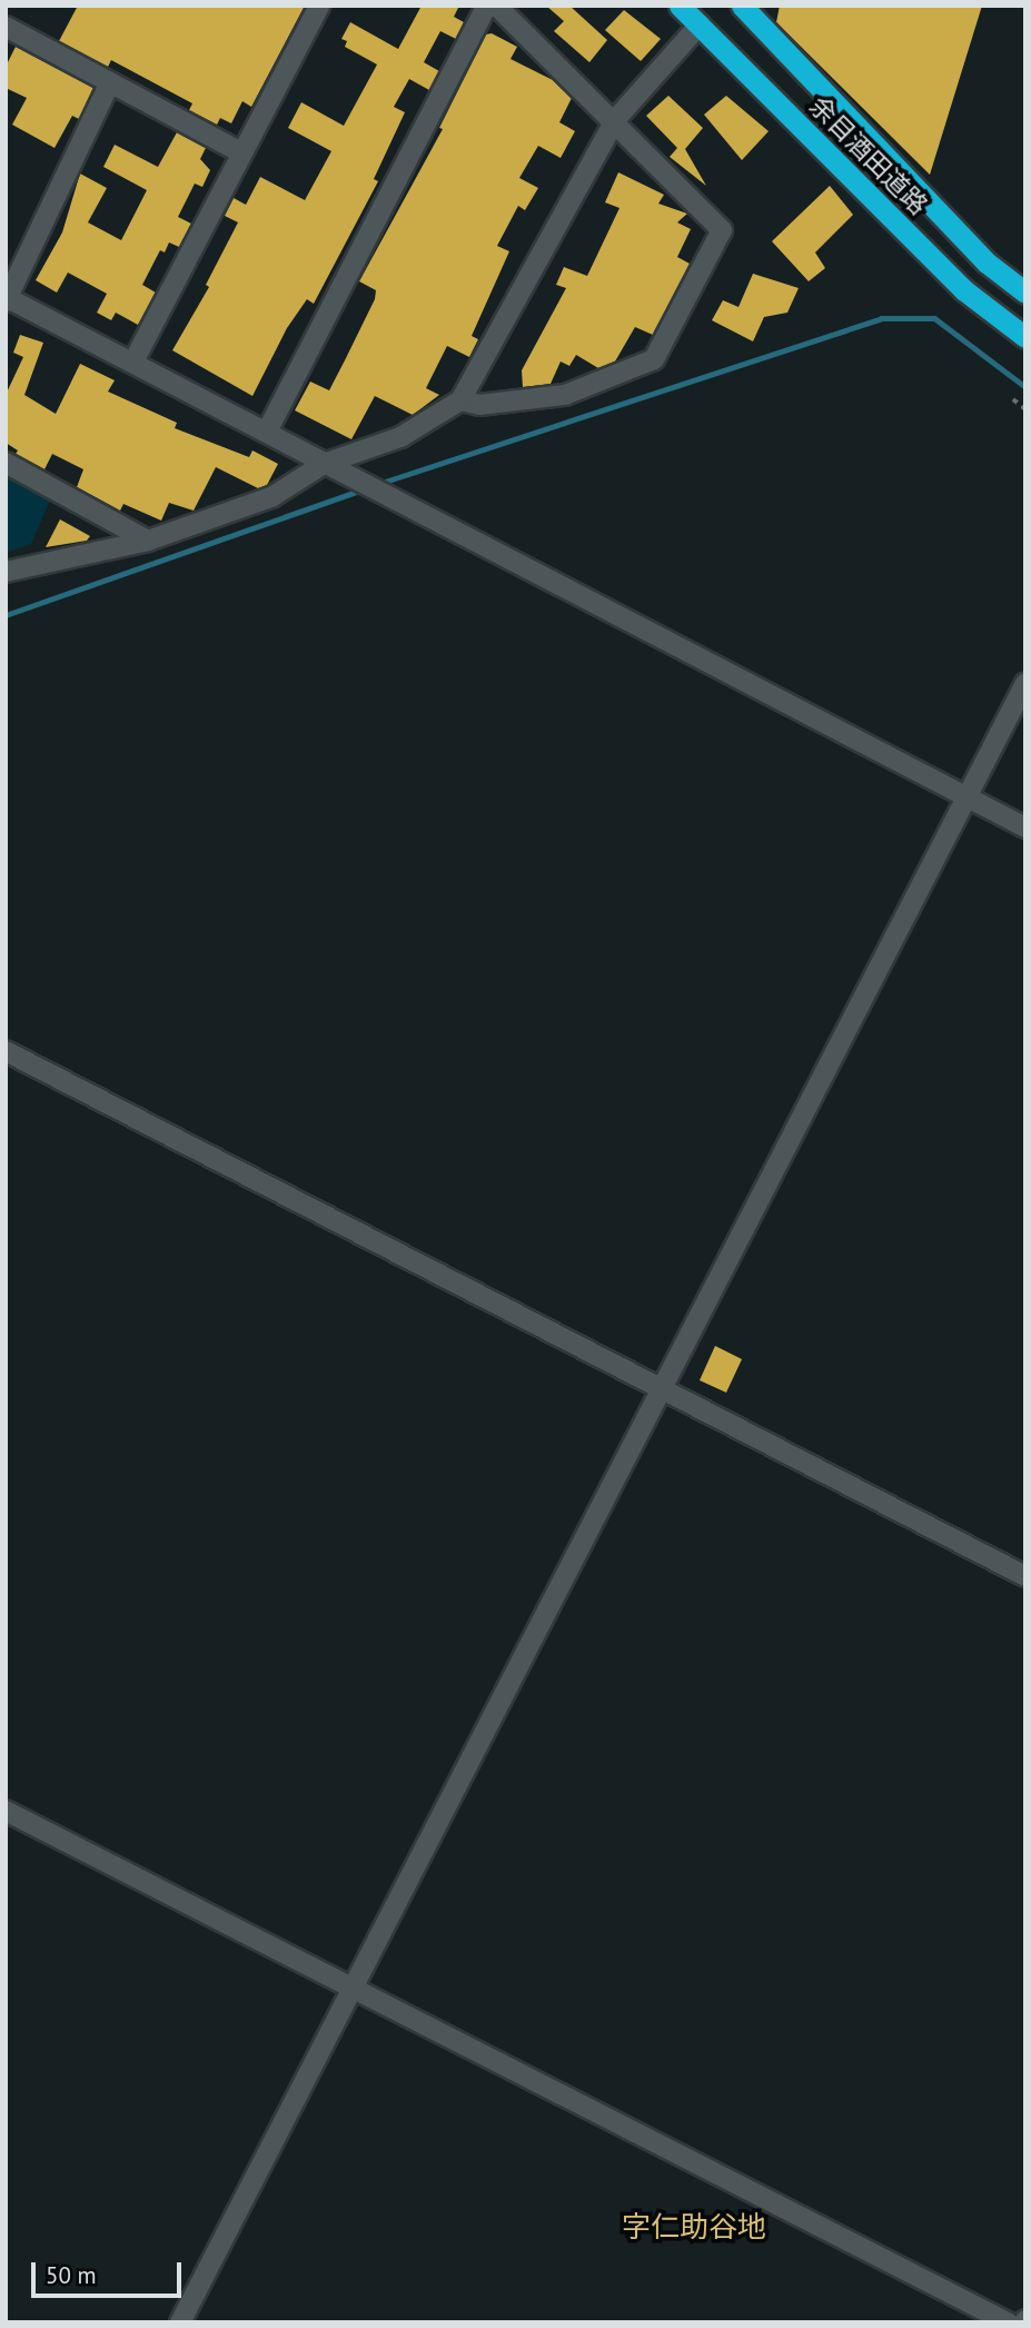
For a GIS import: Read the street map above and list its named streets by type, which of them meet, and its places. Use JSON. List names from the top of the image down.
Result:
{
  "streets": {
    "highway": ["余目酒田道路"]
  },
  "districts": ["字仁助谷地"],
  "scale_bar": "50 m"
}
